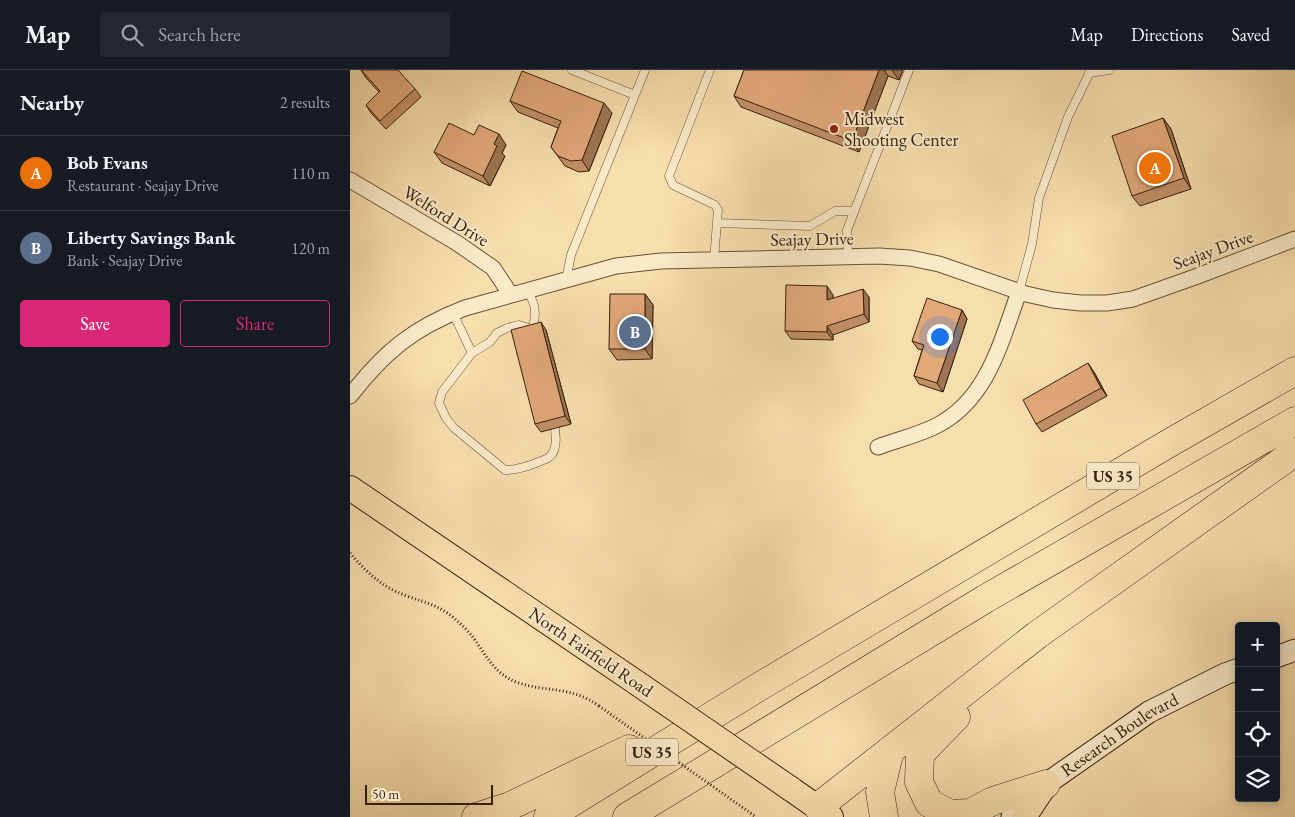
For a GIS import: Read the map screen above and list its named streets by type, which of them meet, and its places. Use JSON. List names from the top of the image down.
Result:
{
  "streets": {
    "highway": ["US 35"],
    "main road": ["North Fairfield Road", "Research Boulevard"],
    "street": ["Welford Drive", "Seajay Drive"]
  },
  "crossings": [
    ["Welford Drive", "Seajay Drive"]
  ],
  "places": ["Midwest Shooting Center"],
  "scale_bar": "50 m",
  "page": {
    "header": "Map",
    "search": "Search here",
    "nav": ["Map", "Directions", "Saved"],
    "heading": ["Nearby", "2 results"],
    "list": [
      {
        "mark": "A",
        "name": "Bob Evans",
        "note": "Restaurant · Seajay Drive",
        "value": "110 m"
      },
      {
        "mark": "B",
        "name": "Liberty Savings Bank",
        "note": "Bank · Seajay Drive",
        "value": "120 m"
      }
    ],
    "pins": ["A", "B"],
    "buttons": ["Save", "Share"],
    "map_buttons": ["+", "−"],
    "scale": "50 m"
  }
}
